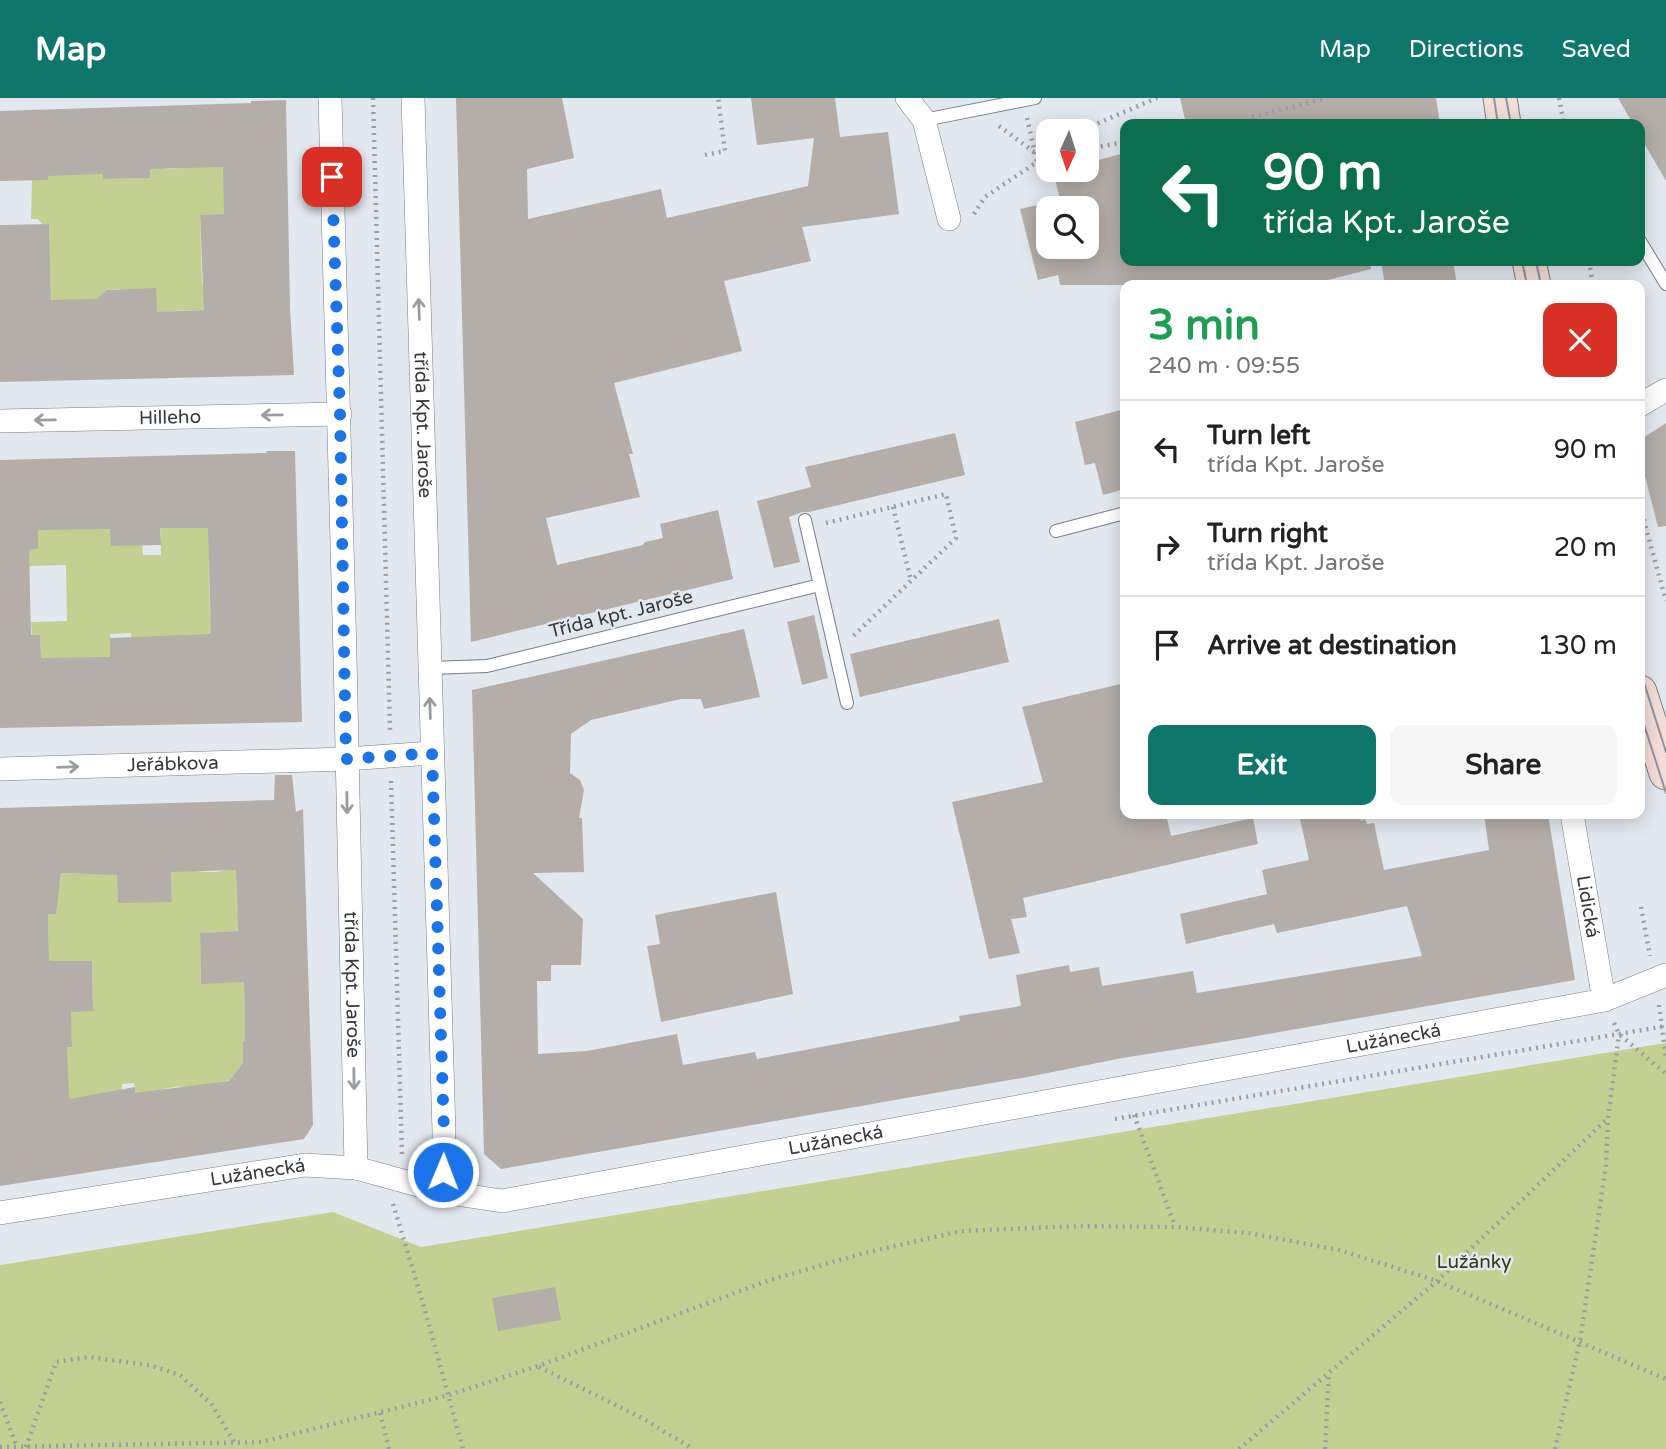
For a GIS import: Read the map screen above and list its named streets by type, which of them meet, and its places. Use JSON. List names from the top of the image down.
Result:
{
  "streets": {
    "street": [
      "Hilleho",
      "třída Kpt. Jaroše",
      "Jeřábkova",
      "Lidická",
      "Lužánecká"
    ],
    "lane": ["Třída kpt. Jaroše"]
  },
  "crossings": [
    ["Hilleho", "třída Kpt. Jaroše"],
    ["třída Kpt. Jaroše", "Třída kpt. Jaroše"],
    ["třída Kpt. Jaroše", "Jeřábkova"],
    ["třída Kpt. Jaroše", "Lužánecká"],
    ["Lidická", "Lužánecká"]
  ],
  "one_way": ["Hilleho", "Jeřábkova"],
  "parks": ["Lužánky"],
  "north": "bottom",
  "page": {
    "header": "Map",
    "nav": ["Map", "Directions", "Saved"],
    "turn": ["90 m", "třída Kpt. Jaroše"],
    "heading": ["3 min", "240 m · 09:55"],
    "list": [
      {
        "name": "Turn left",
        "note": "třída Kpt. Jaroše",
        "value": "90 m"
      },
      {
        "name": "Turn right",
        "note": "třída Kpt. Jaroše",
        "value": "20 m"
      },
      {
        "name": "Arrive at destination",
        "value": "130 m"
      }
    ],
    "buttons": ["Exit", "Share"]
  }
}
